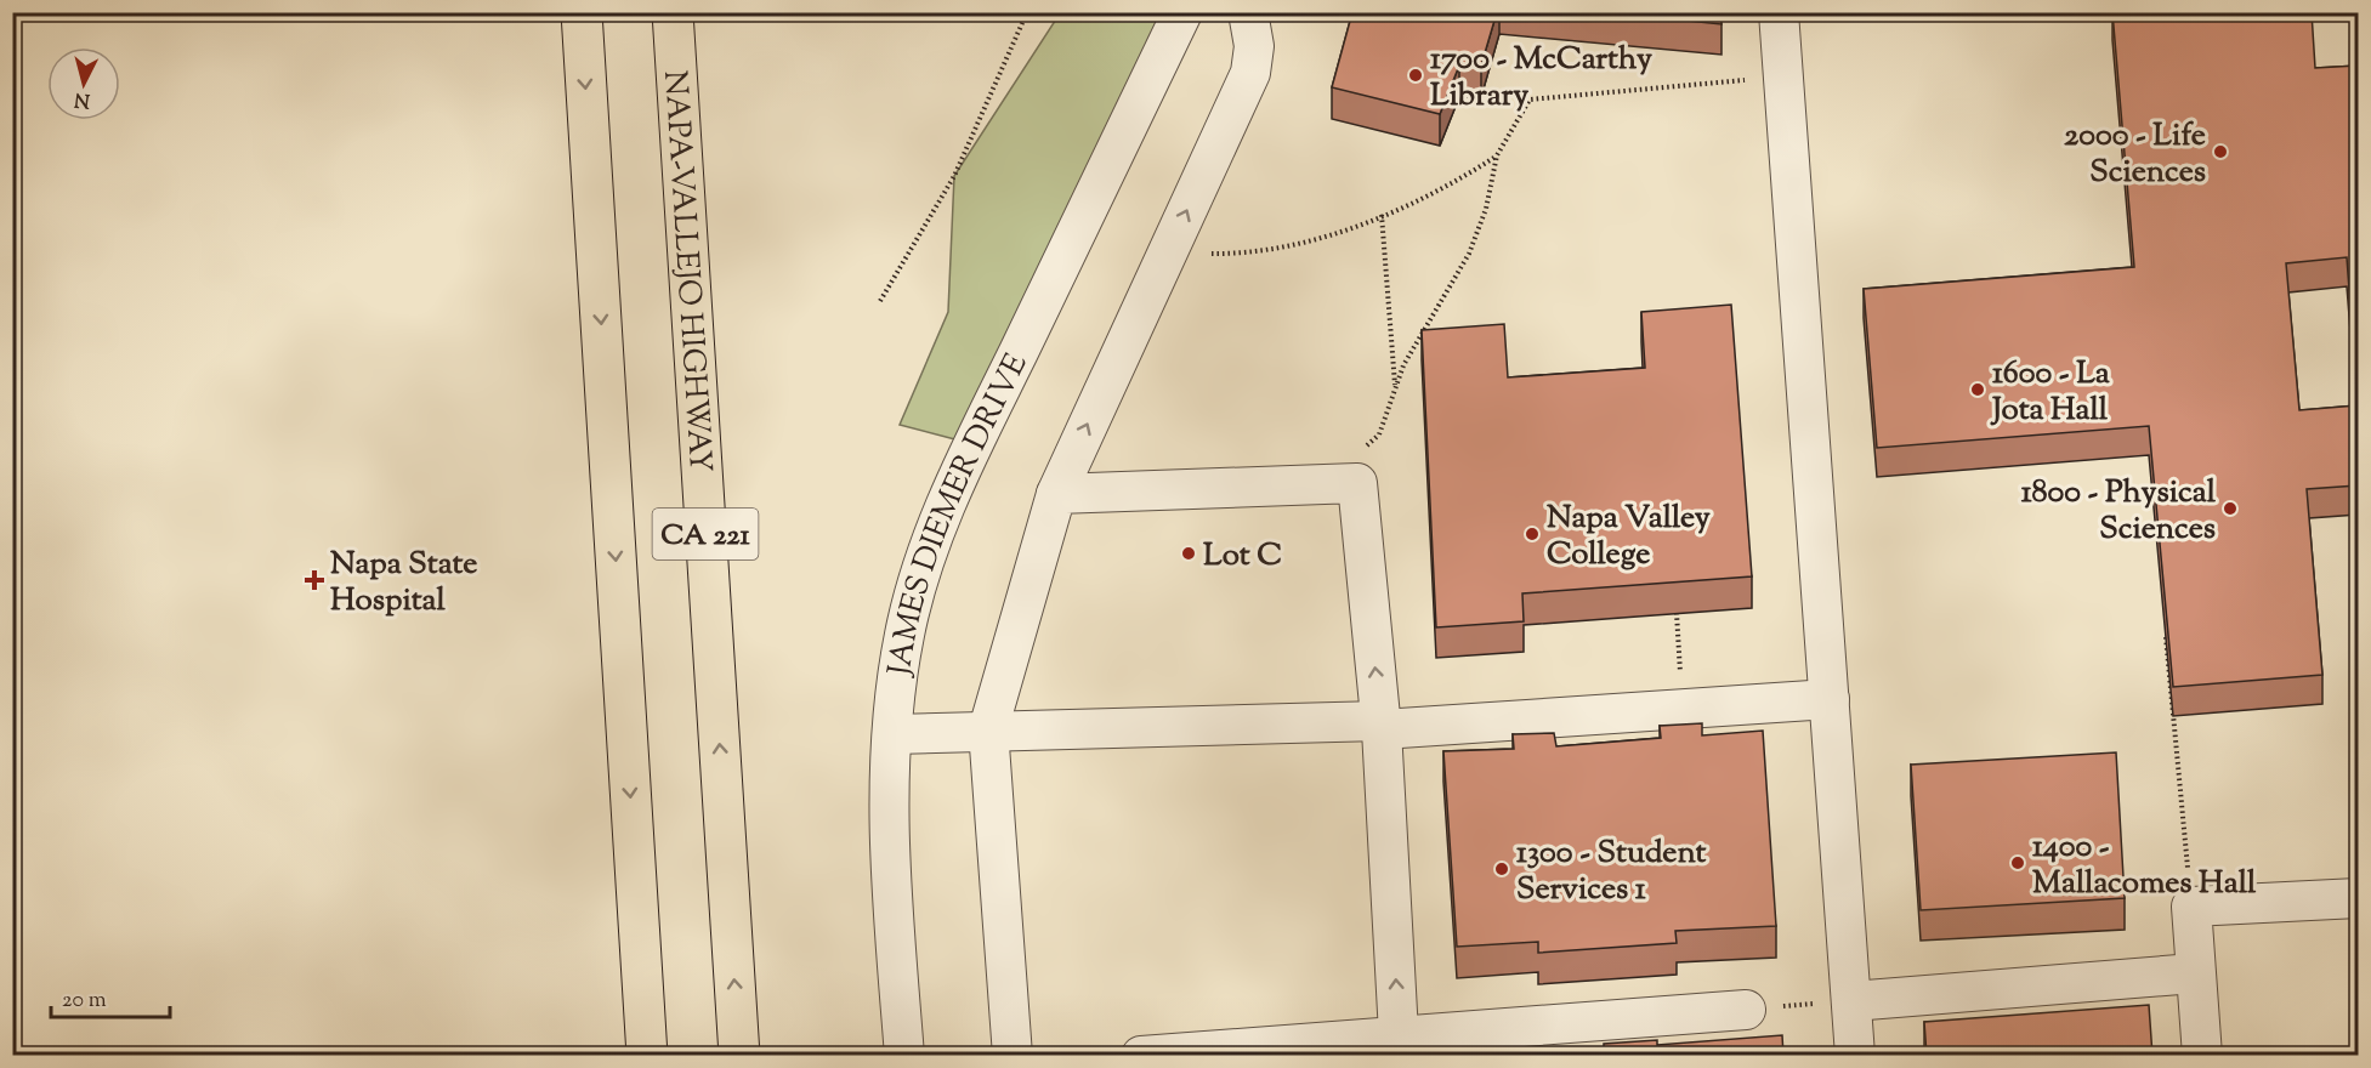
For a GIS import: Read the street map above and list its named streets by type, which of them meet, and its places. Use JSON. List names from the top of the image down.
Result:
{
  "streets": {
    "main road": ["NAPA-VALLEJO HIGHWAY", "CA 221"],
    "street": ["JAMES DIEMER DRIVE"]
  },
  "places": {
    "other": [
      "1700 - McCarthy Library",
      "2000 - Life Sciences",
      "1600 - La Jota Hall",
      "1800 - Physical Sciences",
      "Napa Valley College",
      "Lot C",
      "1400 - Mallacomes Hall",
      "1300 - Student Services 1"
    ],
    "health": ["Napa State Hospital"]
  },
  "scale_bar": "20 m",
  "north": "bottom"
}
